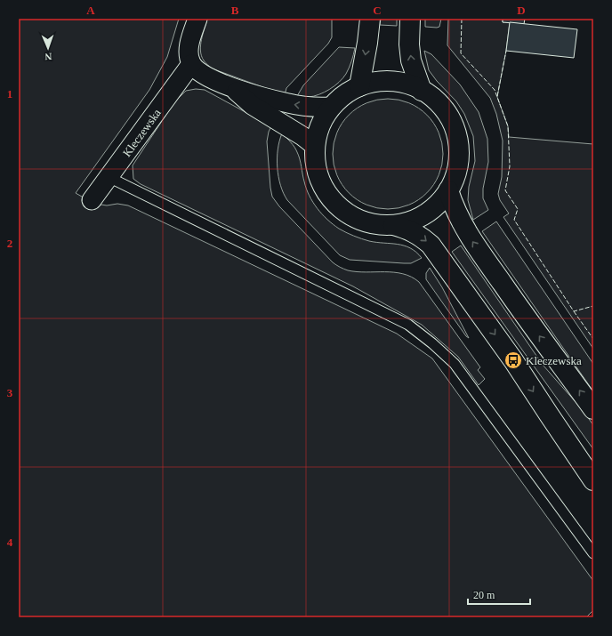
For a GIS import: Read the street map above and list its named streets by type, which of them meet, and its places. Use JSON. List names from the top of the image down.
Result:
{
  "streets": {
    "street": ["Kleczewska"]
  },
  "places": {
    "bus stop": ["Kleczewska"]
  },
  "scale_bar": "20 m",
  "north": "bottom",
  "grid": {
    "columns": [
      "A",
      "B",
      "C",
      "D"
    ],
    "rows": [
      "1",
      "2",
      "3",
      "4"
    ]
  }
}
